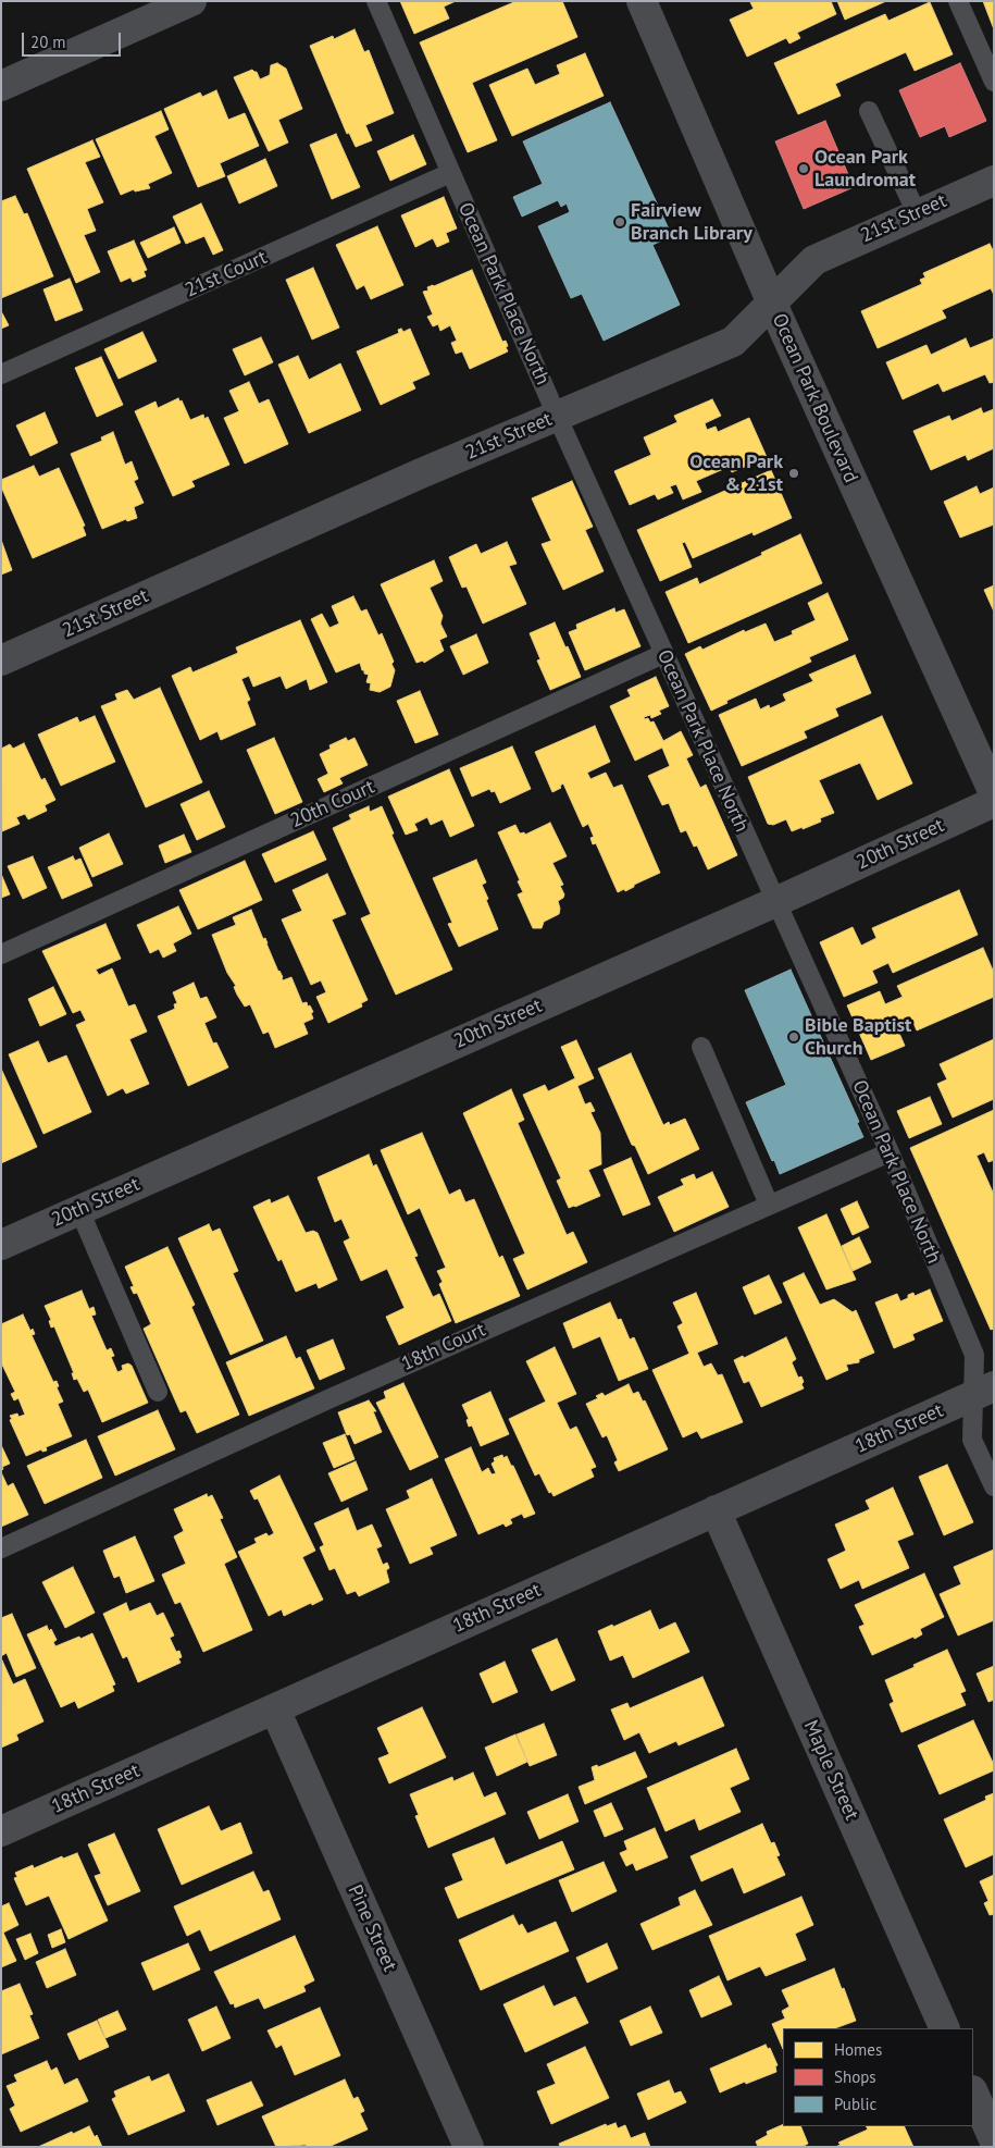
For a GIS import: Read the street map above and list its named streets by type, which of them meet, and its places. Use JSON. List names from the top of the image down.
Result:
{
  "streets": {
    "street": [
      "21st Street",
      "Ocean Park Boulevard",
      "20th Street",
      "18th Street",
      "Maple Street",
      "Pine Street"
    ],
    "lane": [
      "21st Court",
      "Ocean Park Place North",
      "20th Court",
      "18th Court"
    ]
  },
  "crossings": [
    ["21st Street", "Ocean Park Place North"],
    ["21st Street", "Ocean Park Boulevard"],
    ["21st Court", "Ocean Park Place North"],
    ["Ocean Park Place North", "20th Court"],
    ["Ocean Park Place North", "20th Street"],
    ["Ocean Park Place North", "18th Court"],
    ["Ocean Park Place North", "18th Street"],
    ["18th Street", "Maple Street"],
    ["18th Street", "Pine Street"]
  ],
  "places": [
    "Ocean Park Laundromat",
    "Fairview Branch Library",
    "Ocean Park & 21st",
    "Bible Baptist Church"
  ],
  "legend": ["Homes", "Shops", "Public"],
  "scale_bar": "20 m"
}
